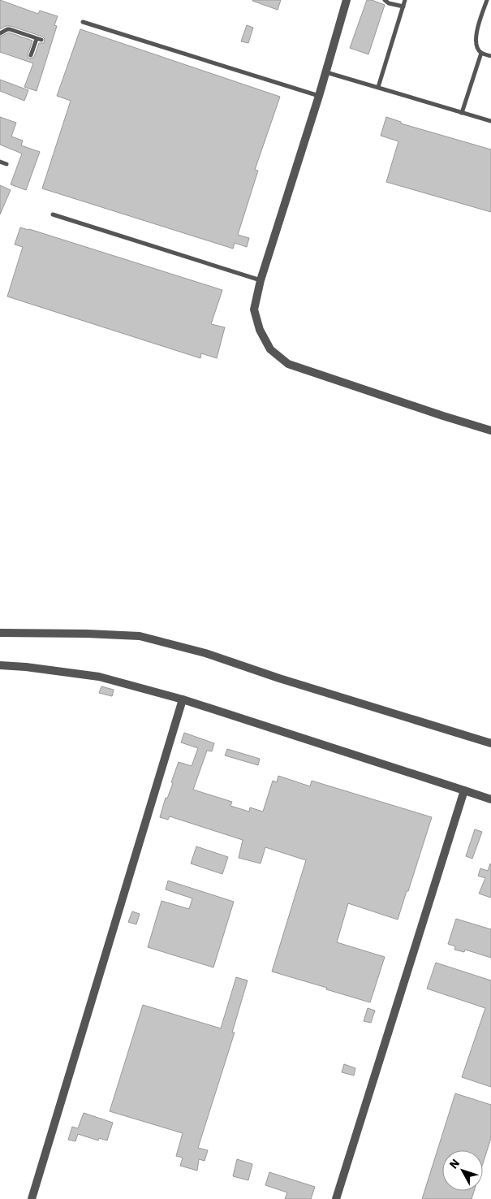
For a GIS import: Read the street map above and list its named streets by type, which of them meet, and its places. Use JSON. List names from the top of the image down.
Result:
{
  "north": "top left"
}
